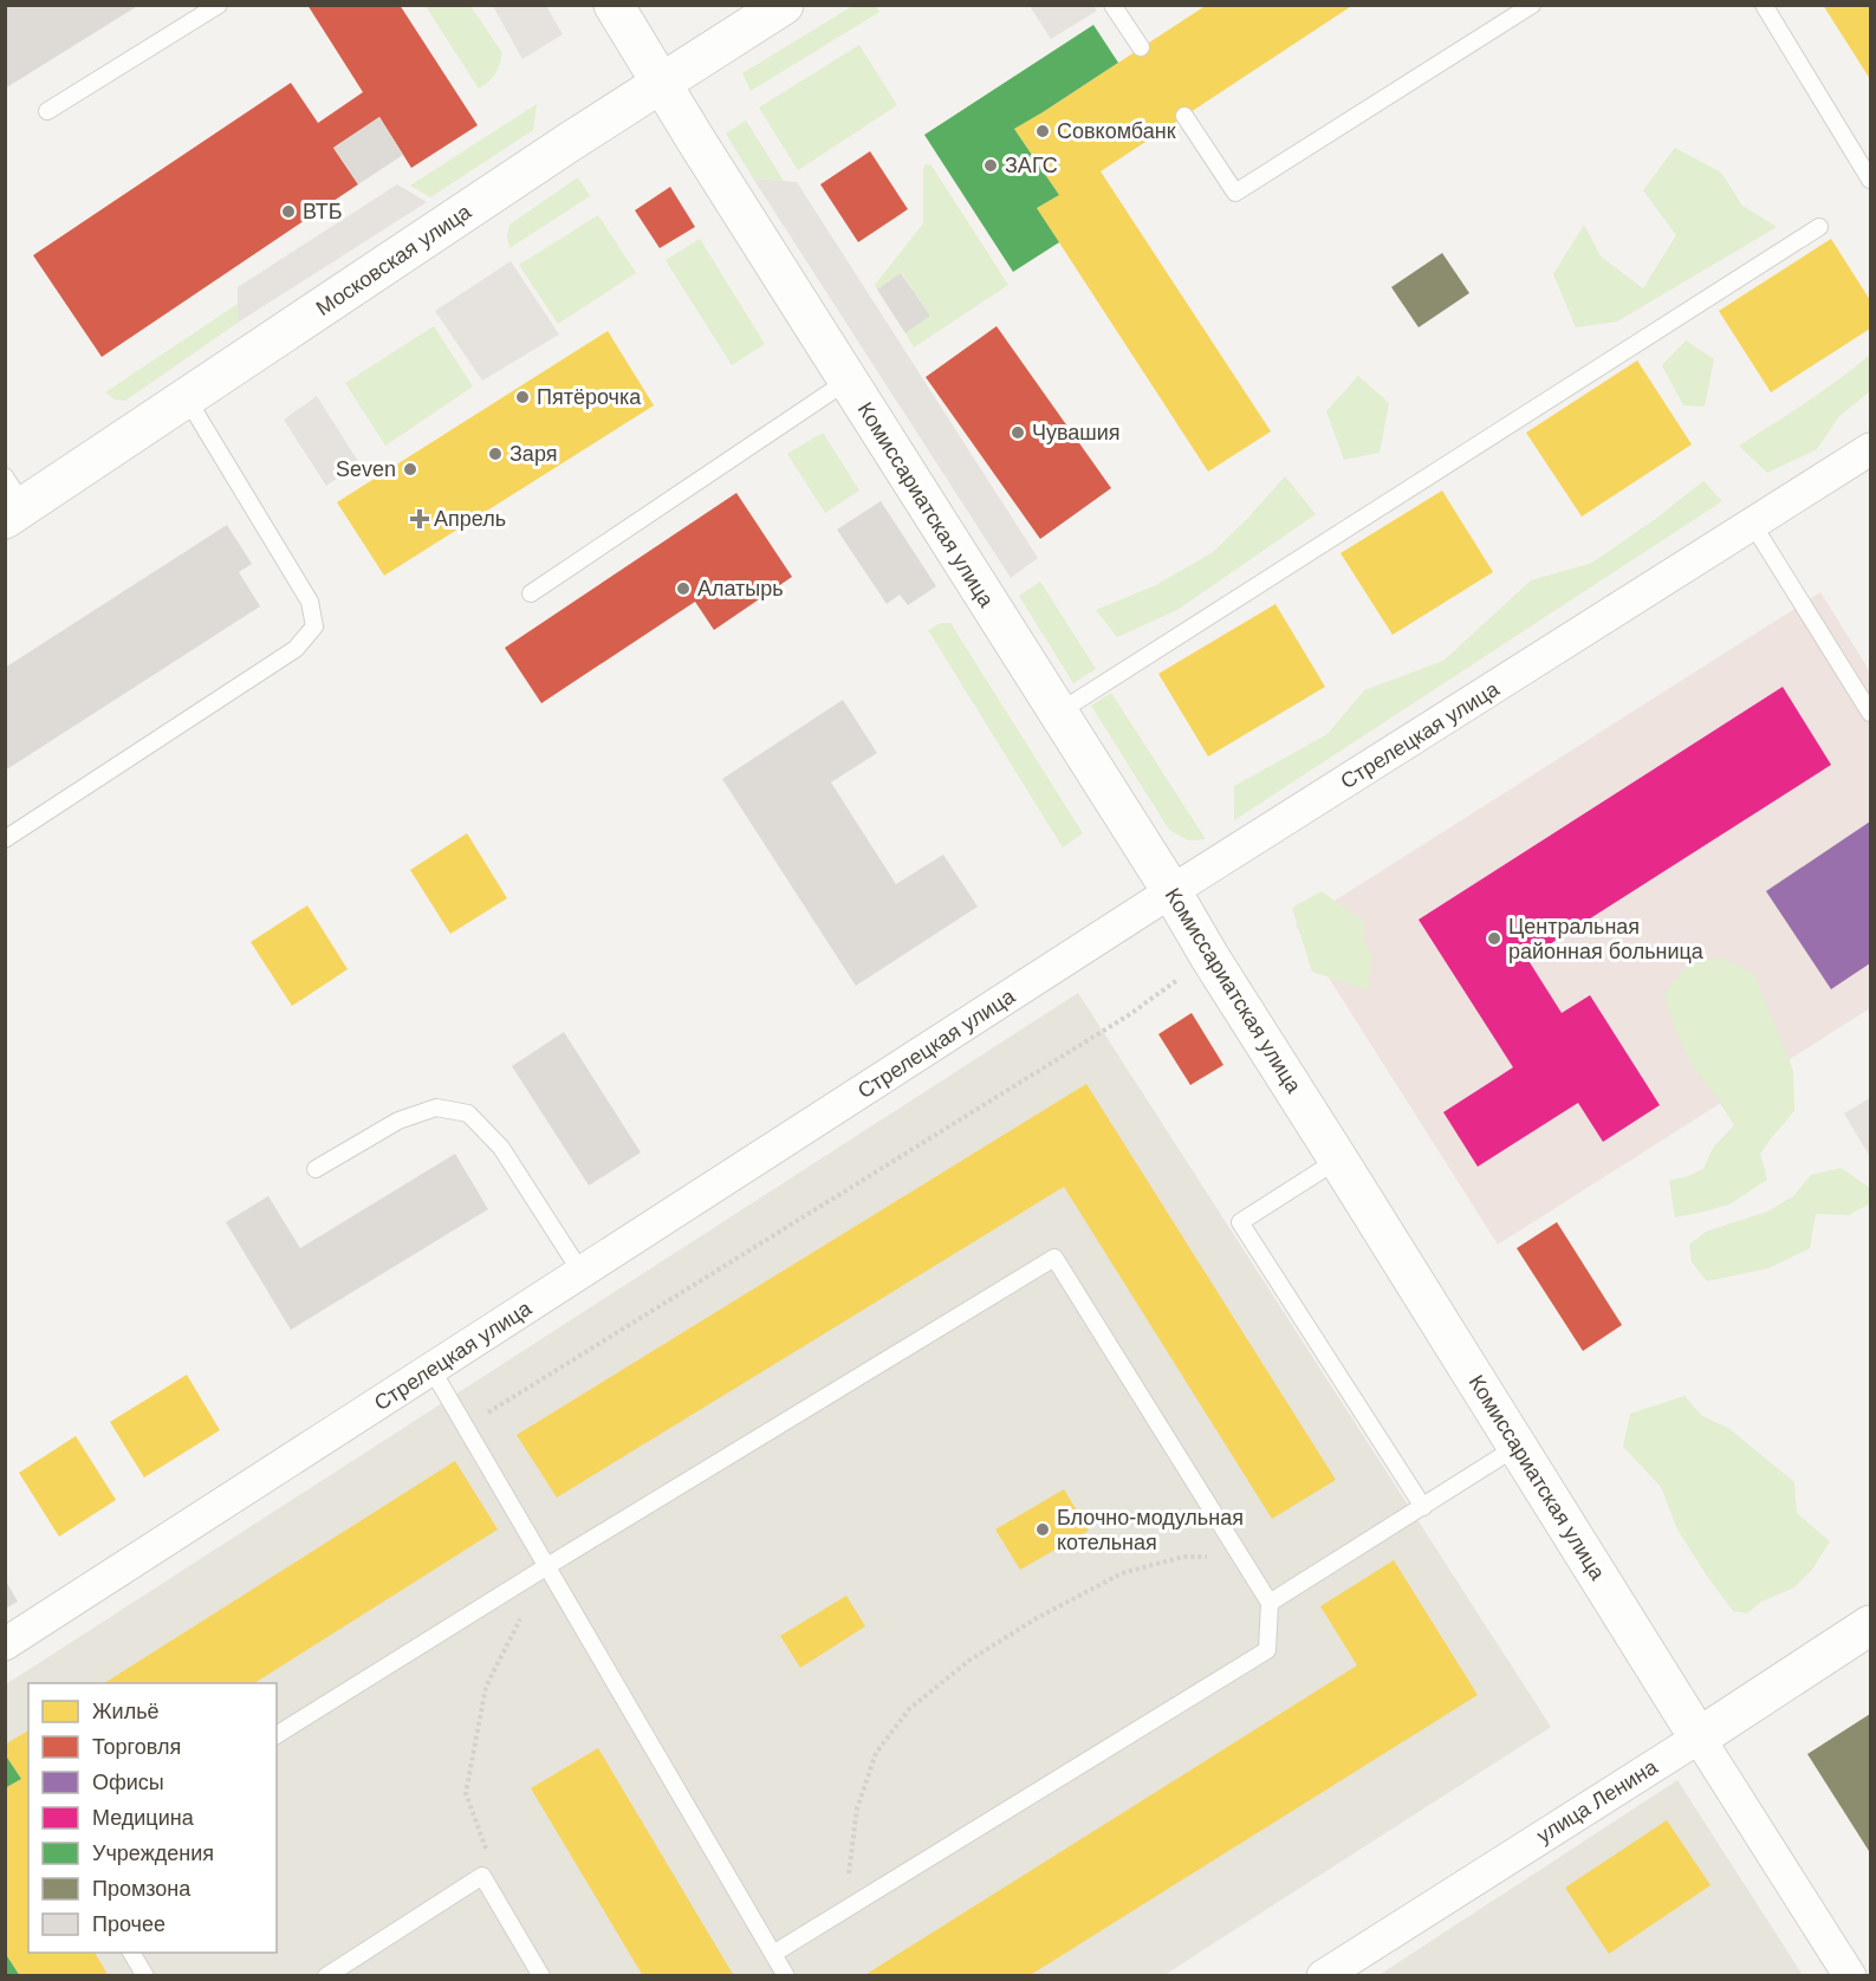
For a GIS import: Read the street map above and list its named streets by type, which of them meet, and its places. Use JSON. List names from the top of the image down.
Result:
{
  "streets": {
    "street": [
      "Московская улица",
      "Комиссариатская улица",
      "Стрелецкая улица",
      "улица Ленина"
    ]
  },
  "crossings": [
    ["Московская улица", "Комиссариатская улица"],
    ["Комиссариатская улица", "Стрелецкая улица"],
    ["Комиссариатская улица", "улица Ленина"]
  ],
  "places": {
    "other": [
      "Совкомбанк",
      "ЗАГС",
      "ВТБ",
      "Пятёрочка",
      "Чувашия",
      "Заря",
      "Seven",
      "Алатырь",
      "Центральная районная больница",
      "Блочно-модульная котельная"
    ],
    "health": ["Апрель"]
  },
  "legend": [
    "Жильё",
    "Торговля",
    "Офисы",
    "Медицина",
    "Учреждения",
    "Промзона",
    "Прочее"
  ]
}
